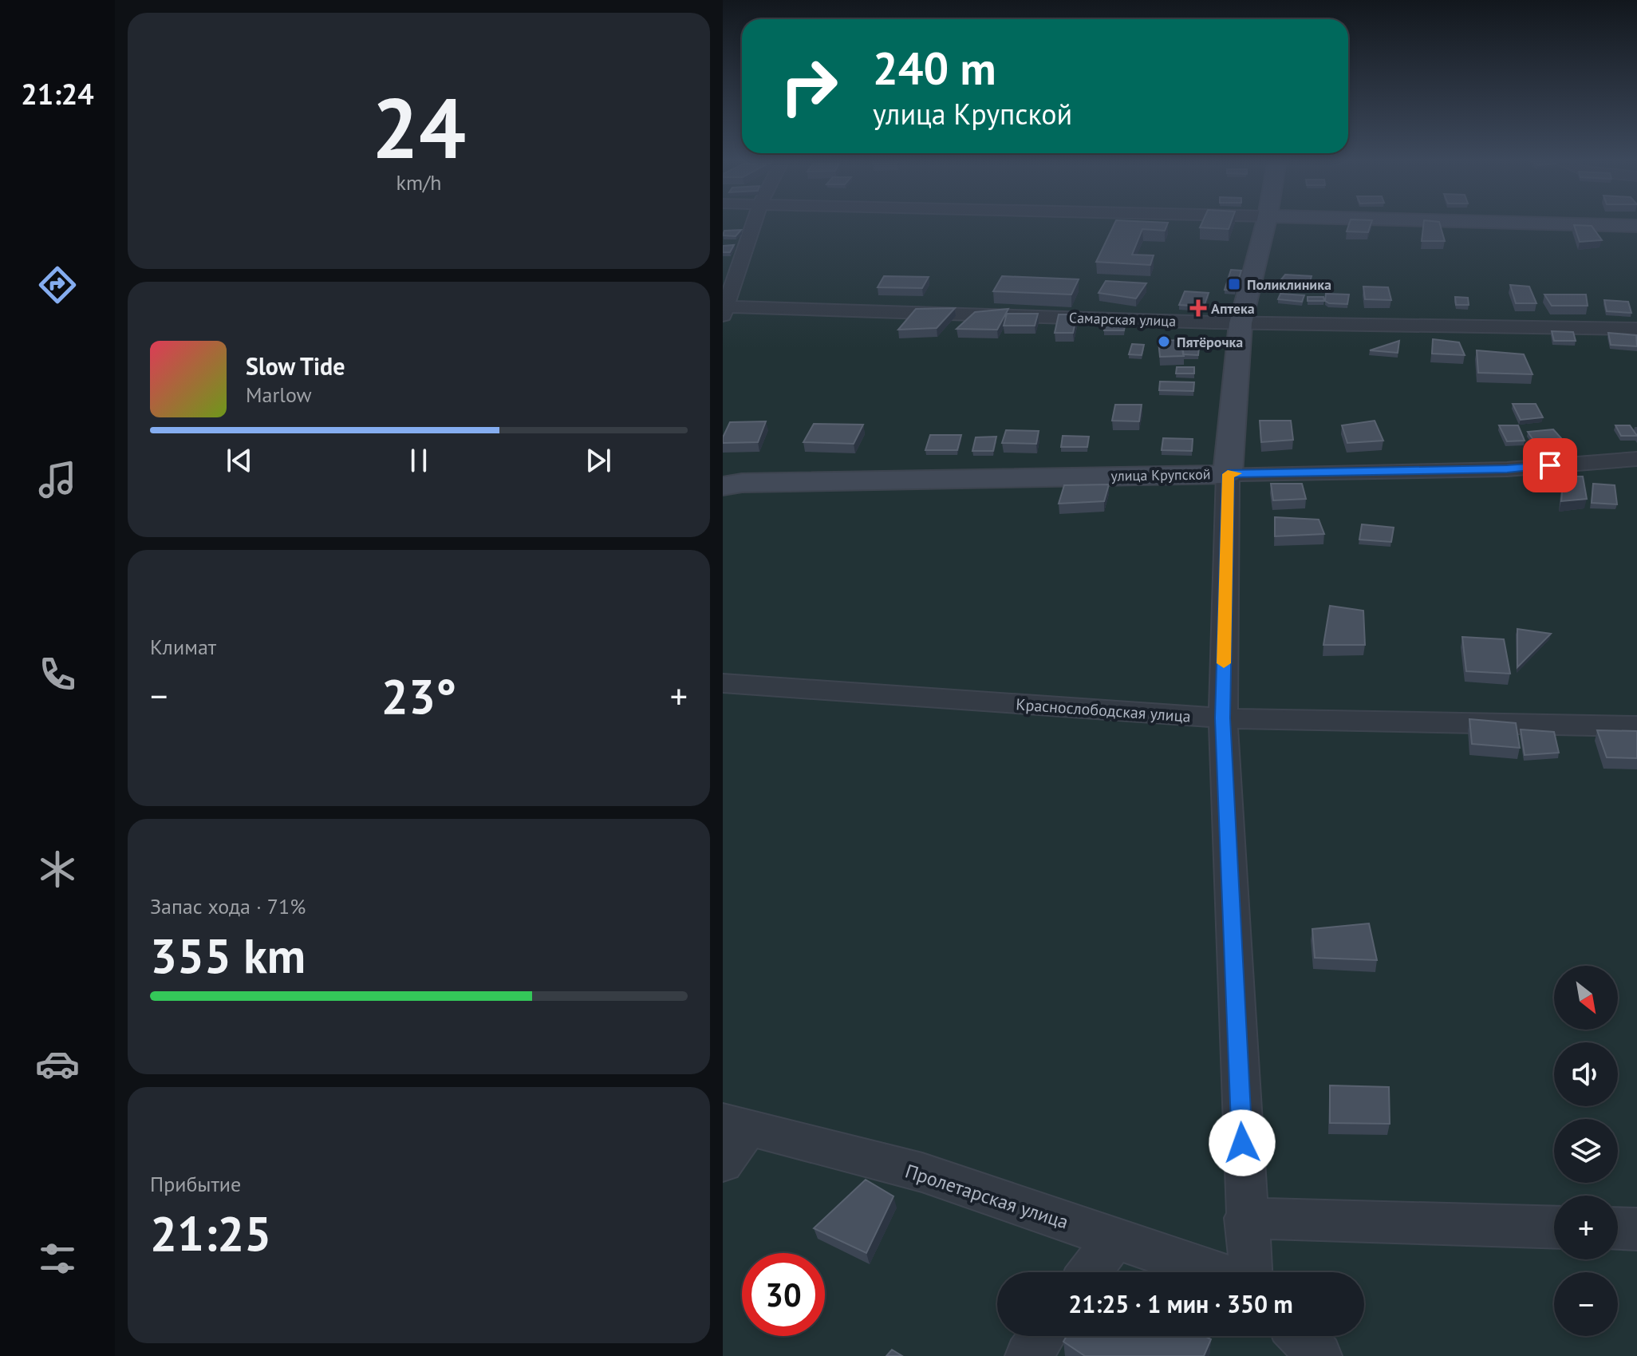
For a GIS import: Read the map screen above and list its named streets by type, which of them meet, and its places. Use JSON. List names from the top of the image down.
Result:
{
  "streets": {
    "street": [
      "Самарская улица",
      "улица Крупской",
      "Краснослободская улица",
      "Пролетарская улица"
    ]
  },
  "places": {
    "transit": ["Поликлиника"],
    "health": ["Аптека"],
    "other": ["Пятёрочка"]
  },
  "north": "bottom right",
  "page": {
    "tabs": "21:24",
    "tile": [
      ["24", "km/h"],
      "Климат",
      ["Запас хода · 71%", "355 km"],
      ["Прибытие", "21:25"]
    ],
    "turn": ["240 m", "улица Крупской"],
    "song": ["Slow Tide", "Marlow"],
    "heat": ["−", "23°", "+"],
    "map_buttons": ["+", "−"],
    "limit": "30",
    "trip": "21:25 · 1 мин · 350 m"
  }
}
